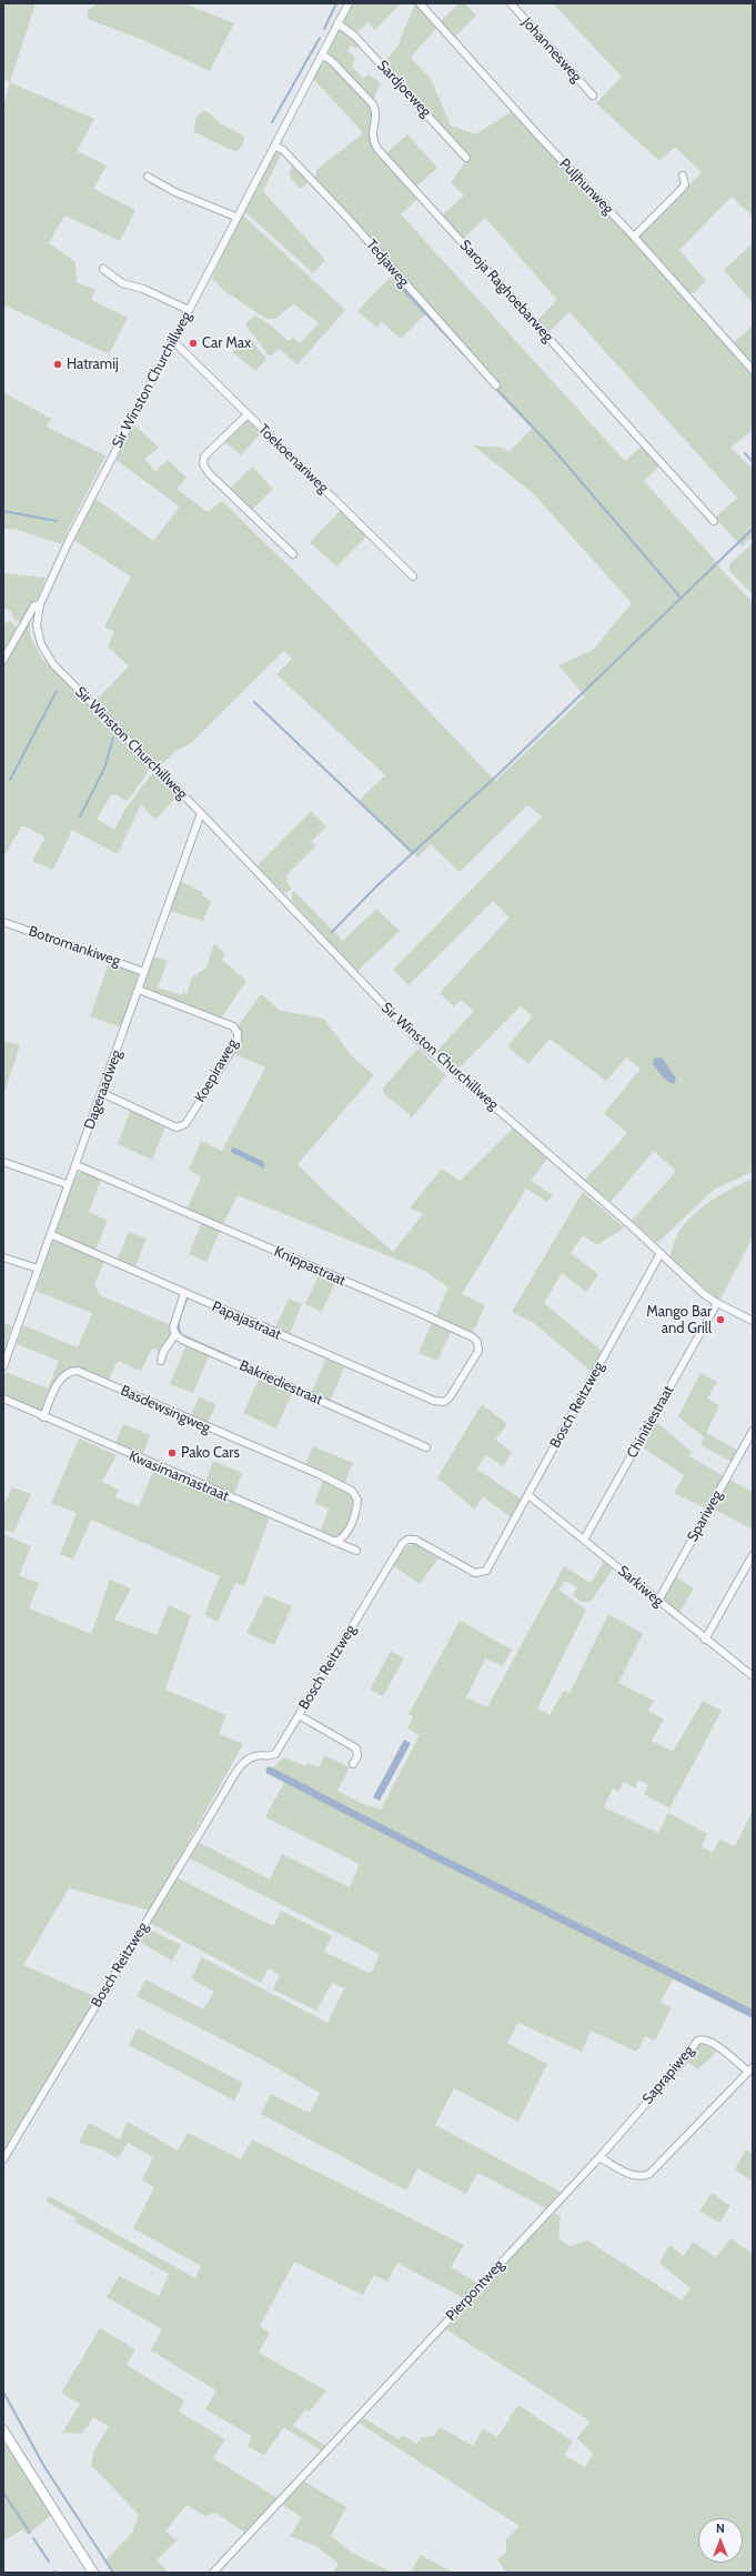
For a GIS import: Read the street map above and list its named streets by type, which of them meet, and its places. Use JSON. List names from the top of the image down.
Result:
{
  "streets": {
    "street": [
      "Johannesweg",
      "Sardjoeweg",
      "Puljhunweg",
      "Tedjaweg",
      "Saroja Raghoebarweg",
      "Sir Winston Churchillweg",
      "Toekoenariweg",
      "Botromankiweg",
      "Koepiraweg",
      "Dageraadweg",
      "Knippastraat",
      "Papajastraat",
      "Bakriediestraat",
      "Bosch Reitzweg",
      "Basdewsingweg",
      "Chinitiestraat",
      "Kwasimamastraat",
      "Spariweg",
      "Sarkiweg",
      "Saprapiweg",
      "Pierpontweg"
    ]
  },
  "crossings": [
    ["Sardjoeweg", "Sir Winston Churchillweg"],
    ["Tedjaweg", "Sir Winston Churchillweg"],
    ["Saroja Raghoebarweg", "Sir Winston Churchillweg"],
    ["Sir Winston Churchillweg", "Toekoenariweg"],
    ["Sir Winston Churchillweg", "Dageraadweg"],
    ["Sir Winston Churchillweg", "Bosch Reitzweg"],
    ["Sir Winston Churchillweg", "Chinitiestraat"],
    ["Botromankiweg", "Dageraadweg"],
    ["Koepiraweg", "Dageraadweg"],
    ["Dageraadweg", "Knippastraat"],
    ["Dageraadweg", "Papajastraat"],
    ["Knippastraat", "Papajastraat"],
    ["Bosch Reitzweg", "Sarkiweg"],
    ["Basdewsingweg", "Kwasimamastraat"],
    ["Chinitiestraat", "Sarkiweg"],
    ["Spariweg", "Sarkiweg"],
    ["Saprapiweg", "Pierpontweg"]
  ],
  "places": [
    "Car Max",
    "Hatramij",
    "Mango Bar and Grill",
    "Pako Cars"
  ],
  "north": "top"
}
